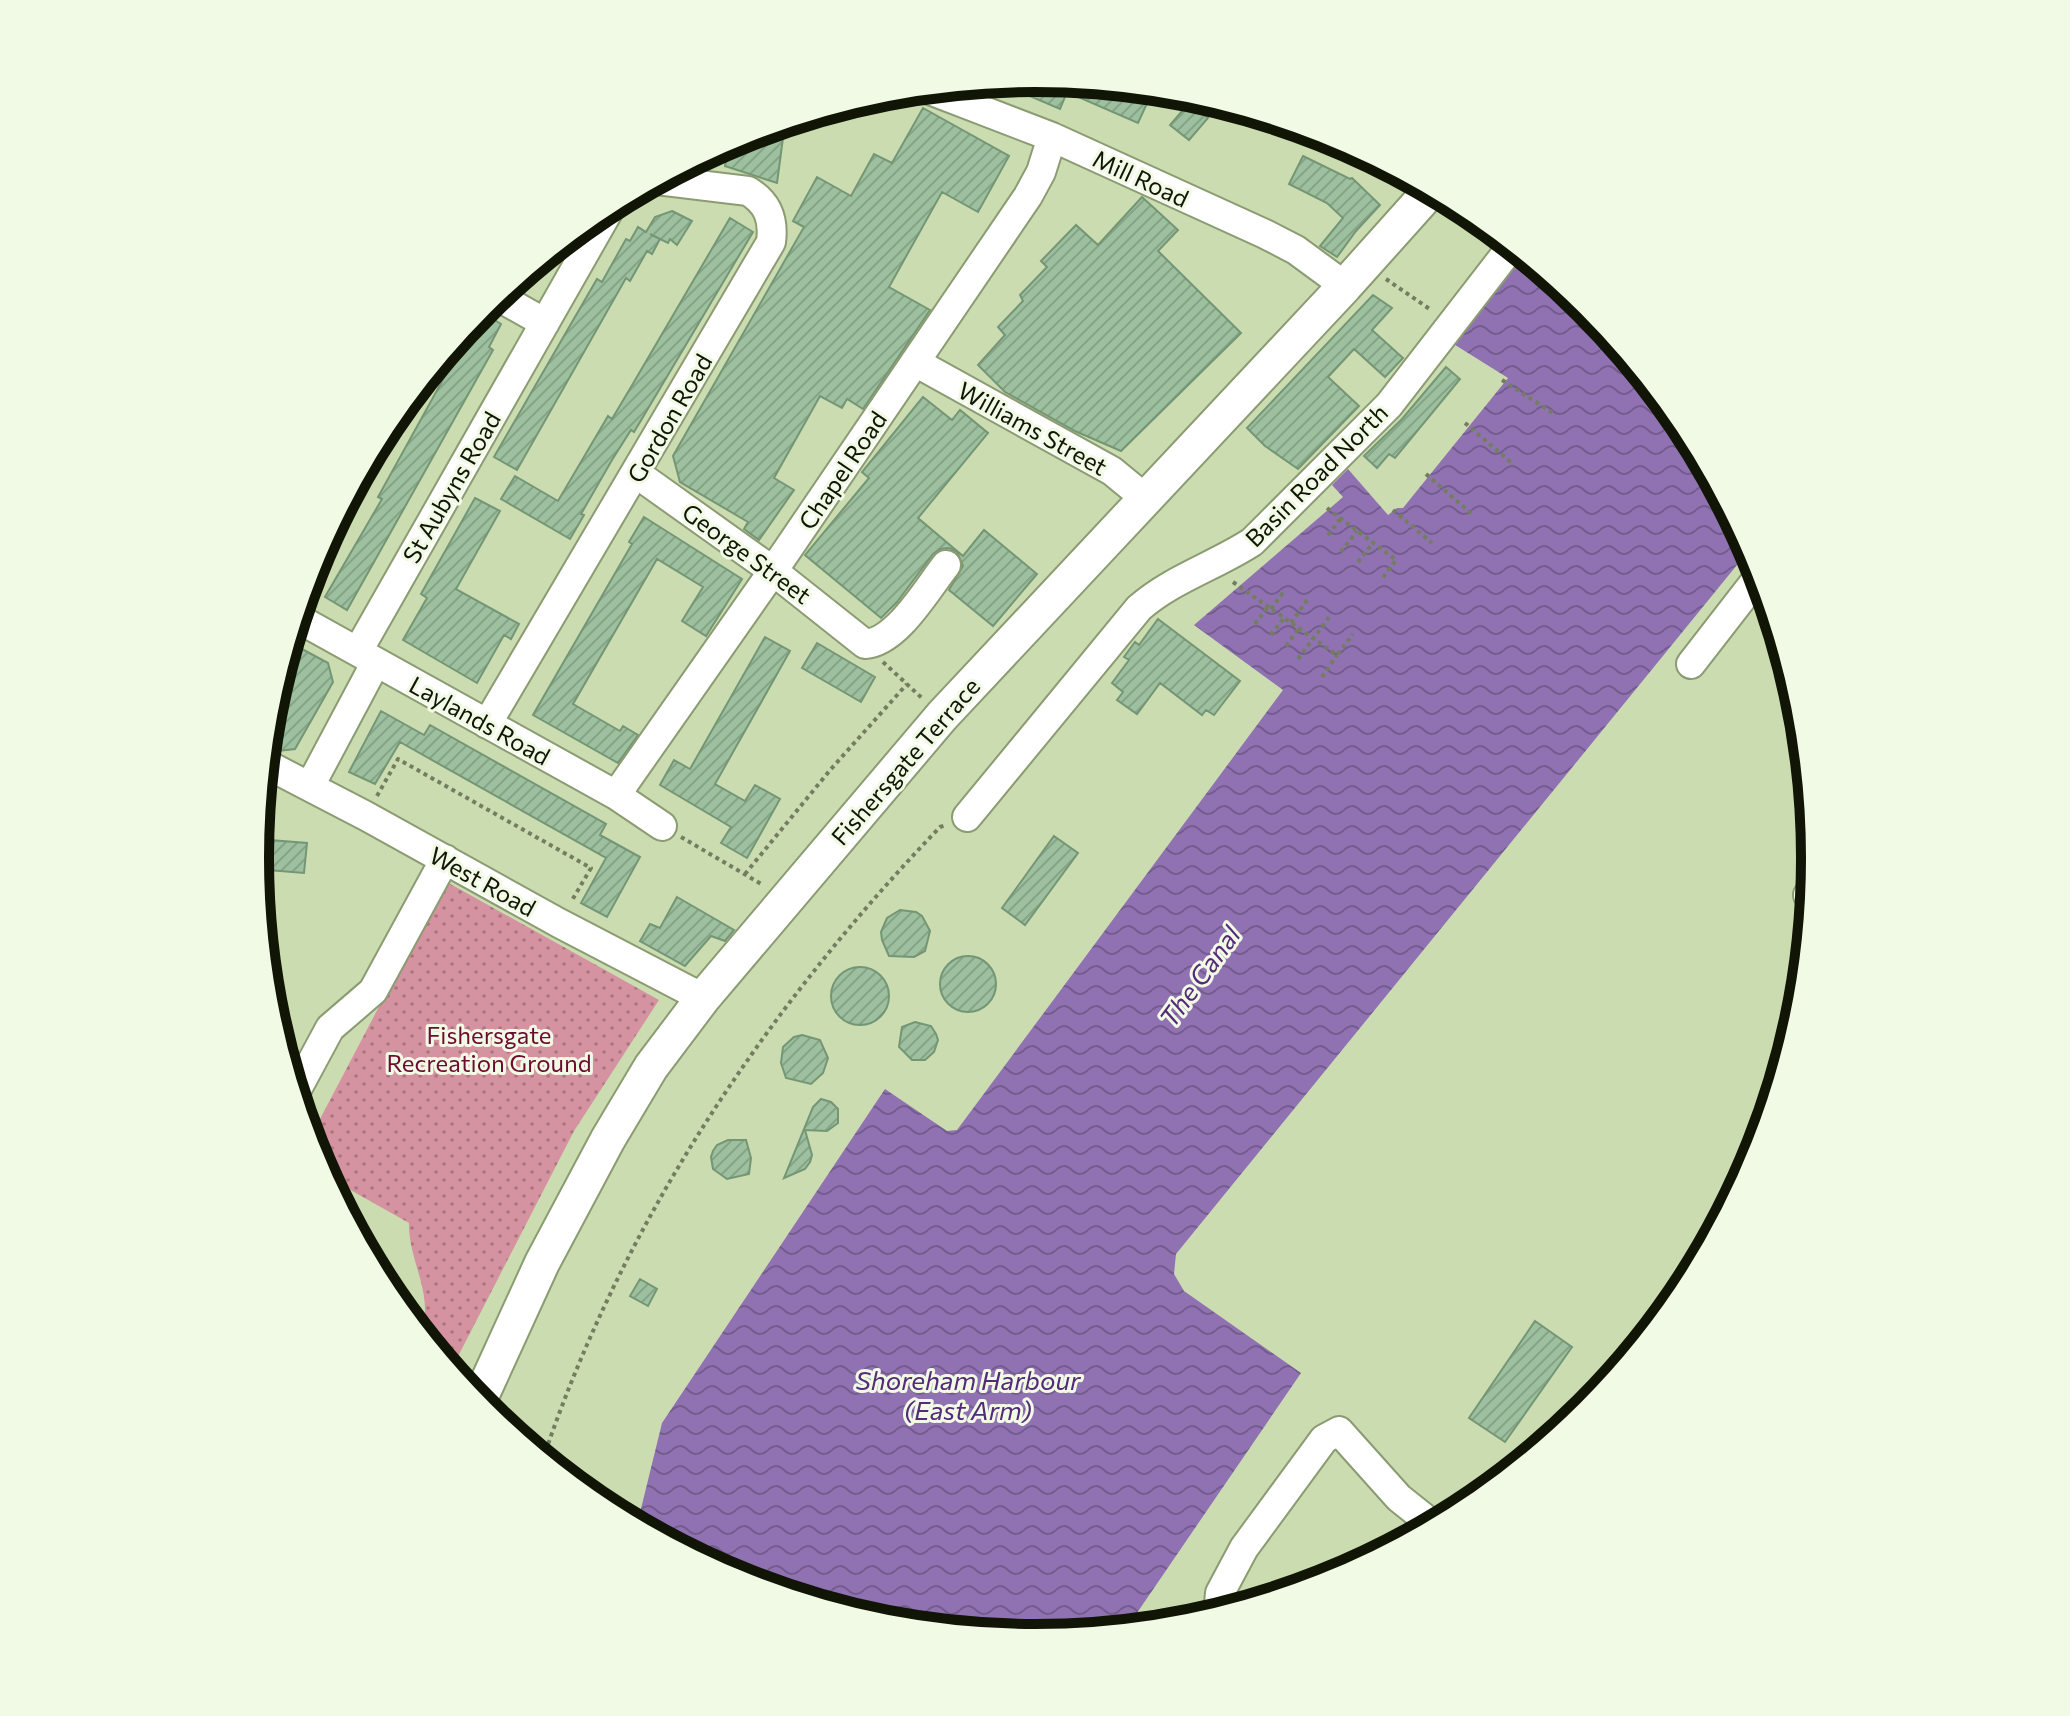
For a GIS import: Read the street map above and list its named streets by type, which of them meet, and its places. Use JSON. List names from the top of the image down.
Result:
{
  "streets": {
    "main road": ["Fishersgate Terrace"],
    "street": [
      "Mill Road",
      "Gordon Road",
      "Williams Street",
      "Chapel Road",
      "Basin Road North",
      "St Aubyns Road",
      "George Street",
      "Laylands Road",
      "West Road"
    ]
  },
  "crossings": [
    ["Mill Road", "Chapel Road"],
    ["Mill Road", "Fishersgate Terrace"],
    ["Gordon Road", "George Street"],
    ["Gordon Road", "Laylands Road"],
    ["Williams Street", "Chapel Road"],
    ["Williams Street", "Fishersgate Terrace"],
    ["Chapel Road", "George Street"],
    ["Chapel Road", "Laylands Road"],
    ["St Aubyns Road", "Laylands Road"],
    ["St Aubyns Road", "West Road"],
    ["Fishersgate Terrace", "West Road"]
  ],
  "water": ["The Canal", "Shoreham Harbour (East Arm)"],
  "parks": ["Fishersgate Recreation Ground"]
}
